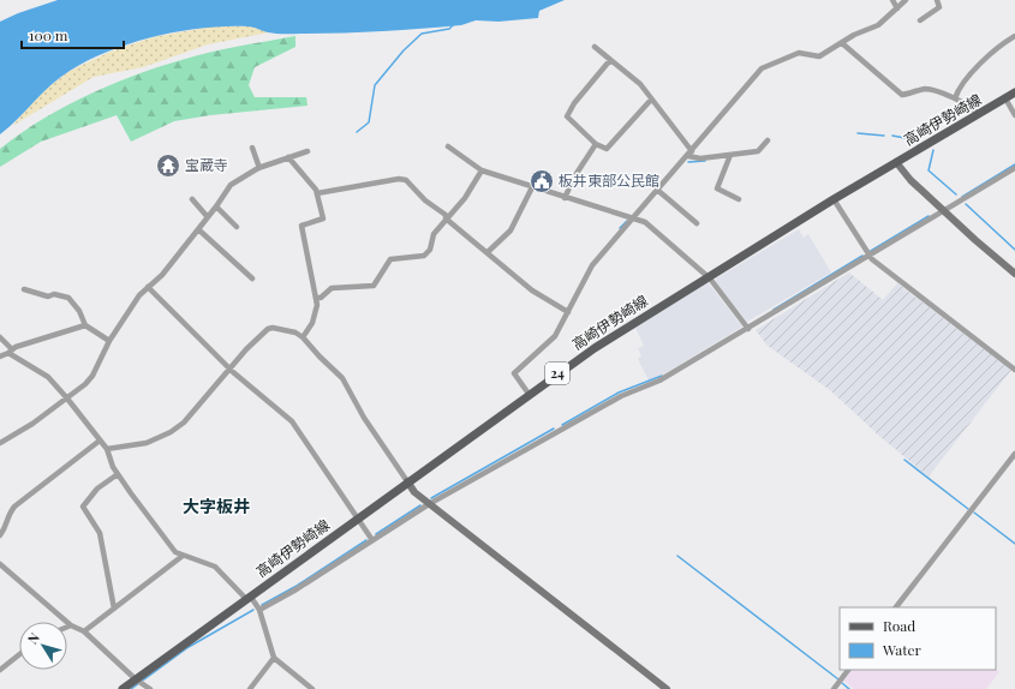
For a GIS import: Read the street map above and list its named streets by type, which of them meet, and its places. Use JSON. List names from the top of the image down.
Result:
{
  "streets": {
    "main road": ["高崎伊勢崎線", "24"]
  },
  "districts": ["大字板井"],
  "places": {
    "temple": ["宝蔵寺"],
    "public building": ["板井東部公民館"]
  },
  "legend": ["Road", "Water"],
  "scale_bar": "100 m",
  "north": "top left"
}
